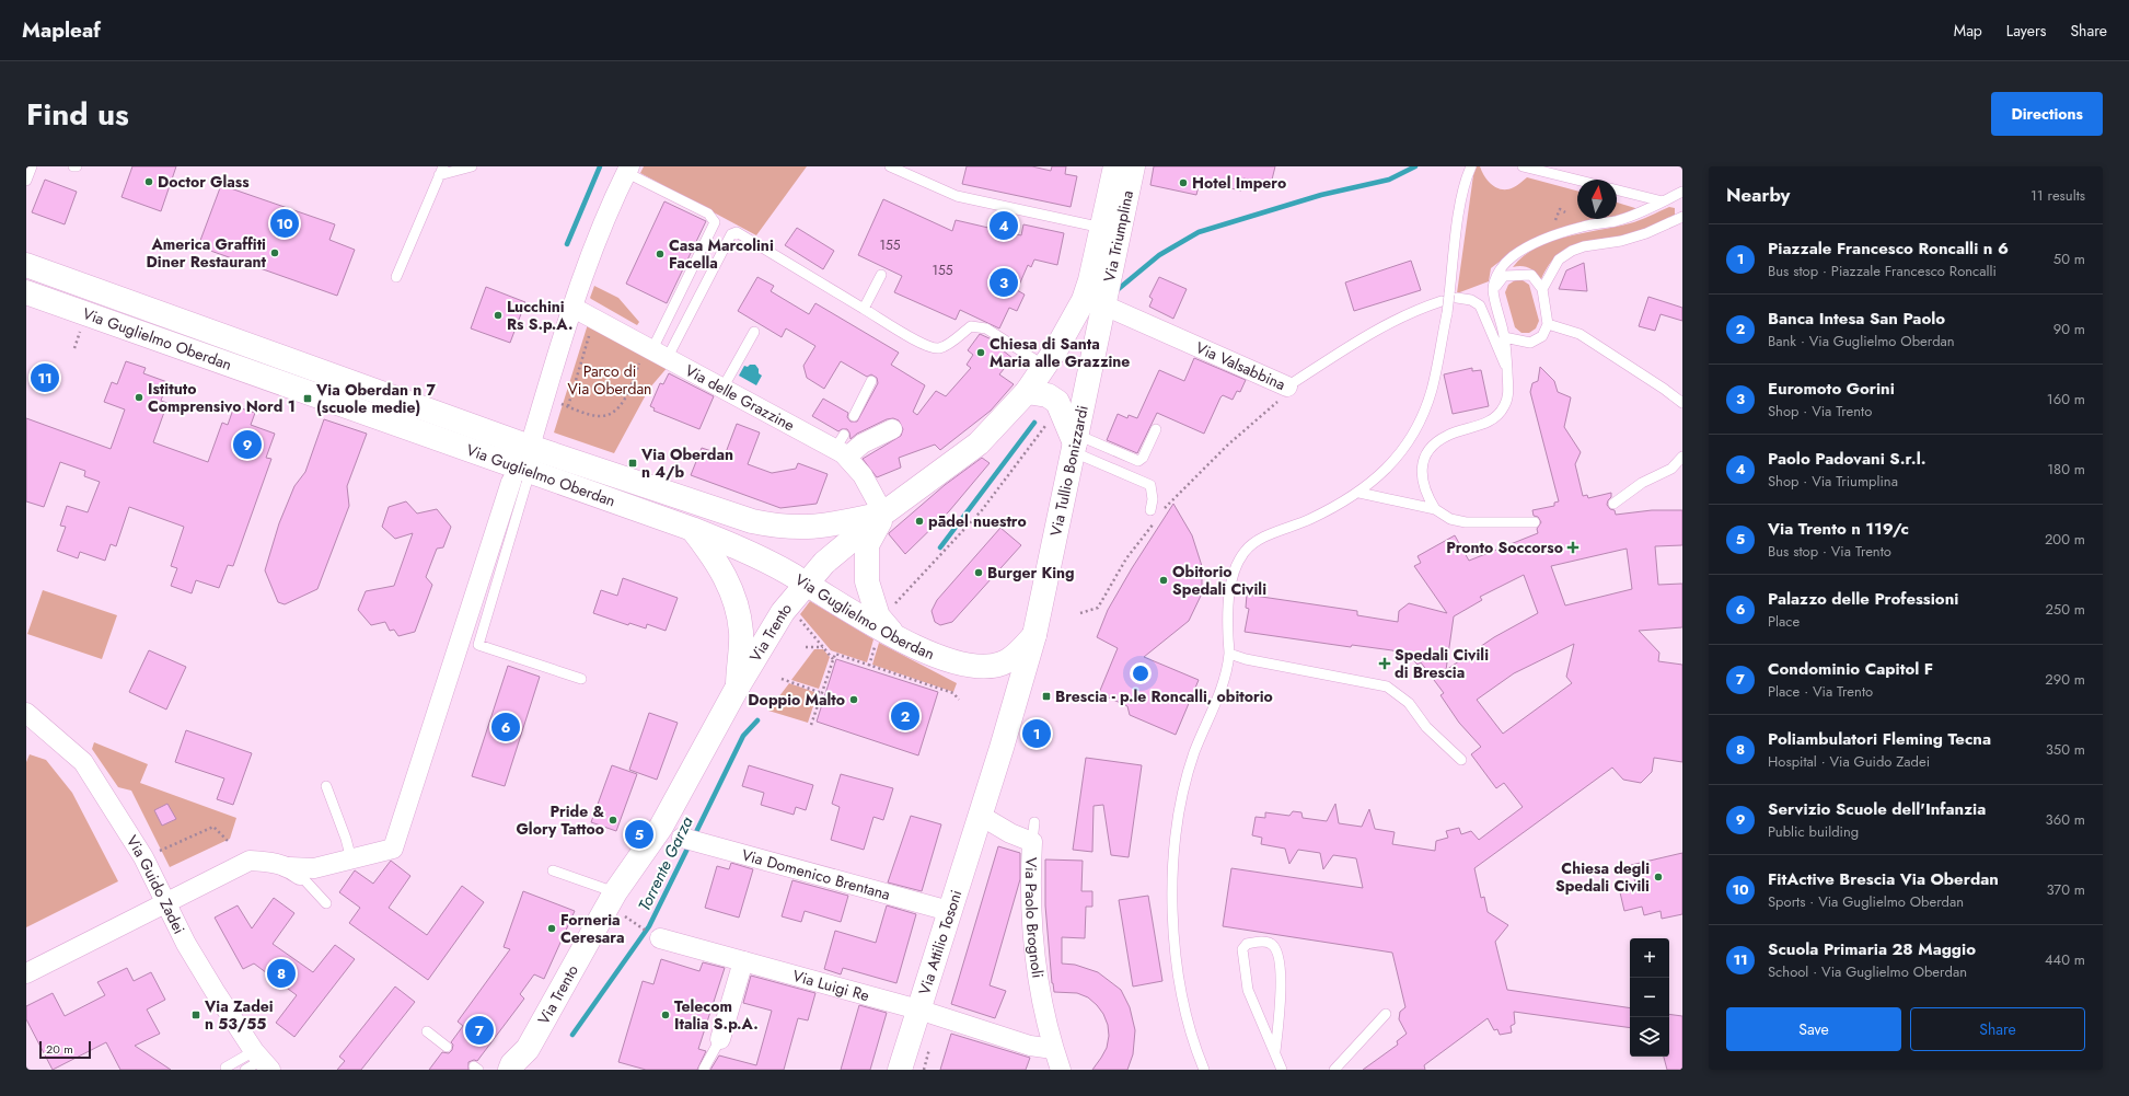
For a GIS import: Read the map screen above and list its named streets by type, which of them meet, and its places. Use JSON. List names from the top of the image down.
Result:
{
  "streets": {
    "main road": [
      "Via Triumplina",
      "Via Guglielmo Oberdan",
      "Via Tullio Bonizzardi",
      "Via Trento",
      "Via Attilio Tosoni"
    ],
    "street": [
      "Via Valsabbina",
      "Via delle Grazzine",
      "Via Domenico Brentana",
      "Via Guido Zadei",
      "Via Paolo Brognoli",
      "Via Luigi Re"
    ]
  },
  "crossings": [
    ["Via Triumplina", "Via Valsabbina"],
    ["Via Triumplina", "Via Tullio Bonizzardi"],
    ["Via Triumplina", "Via Trento"],
    ["Via Guglielmo Oberdan", "Via delle Grazzine"],
    ["Via Guglielmo Oberdan", "Via Tullio Bonizzardi"],
    ["Via Guglielmo Oberdan", "Via Trento"],
    ["Via Valsabbina", "Via Tullio Bonizzardi"],
    ["Via delle Grazzine", "Via Trento"],
    ["Via Tullio Bonizzardi", "Via Paolo Brognoli"],
    ["Via Tullio Bonizzardi", "Via Attilio Tosoni"],
    ["Via Domenico Brentana", "Via Attilio Tosoni"],
    ["Via Paolo Brognoli", "Via Attilio Tosoni"],
    ["Via Attilio Tosoni", "Via Luigi Re"]
  ],
  "water": ["Torrente Garza"],
  "parks": ["Parco di Via Oberdan"],
  "places": {
    "other": [
      "Doctor Glass",
      "Hotel Impero",
      "America Graffiti Diner Restaurant",
      "Casa Marcolini Facella",
      "Lucchini Rs S.p.A.",
      "Chiesa di Santa Maria alle Grazzine",
      "Istituto Comprensivo Nord 1",
      "pādel nuestro",
      "Burger King",
      "Obitorio Spedali Civili",
      "Doppio Malto",
      "Pride & Glory Tattoo",
      "Chiesa degli Spedali Civili",
      "Forneria Ceresara",
      "Telecom Italia S.p.A."
    ],
    "transit": [
      "Via Oberdan n 7 (scuole medie)",
      "Via Oberdan n 4/b",
      "Brescia - p.le Roncalli, obitorio",
      "Via Zadei n 53/55"
    ],
    "health": ["Pronto Soccorso", "Spedali Civili di Brescia"]
  },
  "house_numbers": ["155", "155"],
  "scale_bar": "20 m",
  "north": "top",
  "page": {
    "header": "Mapleaf",
    "nav": ["Map", "Layers", "Share"],
    "title": "Find us",
    "buttons": [
      "Directions",
      ["Save", "Share"]
    ],
    "heading": ["Nearby", "11 results"],
    "pins": [
      "10",
      "4",
      "3",
      "11",
      "9",
      "2",
      "6",
      "1",
      "5",
      "8",
      "7"
    ],
    "list": [
      {
        "mark": "1",
        "name": "Piazzale Francesco Roncalli n 6",
        "note": "Bus stop · Piazzale Francesco Roncalli",
        "value": "50 m"
      },
      {
        "mark": "2",
        "name": "Banca Intesa San Paolo",
        "note": "Bank · Via Guglielmo Oberdan",
        "value": "90 m"
      },
      {
        "mark": "3",
        "name": "Euromoto Gorini",
        "note": "Shop · Via Trento",
        "value": "160 m"
      },
      {
        "mark": "4",
        "name": "Paolo Padovani S.r.l.",
        "note": "Shop · Via Triumplina",
        "value": "180 m"
      },
      {
        "mark": "5",
        "name": "Via Trento n 119/c",
        "note": "Bus stop · Via Trento",
        "value": "200 m"
      },
      {
        "mark": "6",
        "name": "Palazzo delle Professioni",
        "note": "Place",
        "value": "250 m"
      },
      {
        "mark": "7",
        "name": "Condominio Capitol F",
        "note": "Place · Via Trento",
        "value": "290 m"
      },
      {
        "mark": "8",
        "name": "Poliambulatori Fleming Tecna",
        "note": "Hospital · Via Guido Zadei",
        "value": "350 m"
      },
      {
        "mark": "9",
        "name": "Servizio Scuole dell'Infanzia",
        "note": "Public building",
        "value": "360 m"
      },
      {
        "mark": "10",
        "name": "FitActive Brescia Via Oberdan",
        "note": "Sports · Via Guglielmo Oberdan",
        "value": "370 m"
      },
      {
        "mark": "11",
        "name": "Scuola Primaria 28 Maggio",
        "note": "School · Via Guglielmo Oberdan",
        "value": "440 m"
      }
    ],
    "map_buttons": ["+", "−"],
    "scale": "20 m"
  }
}
